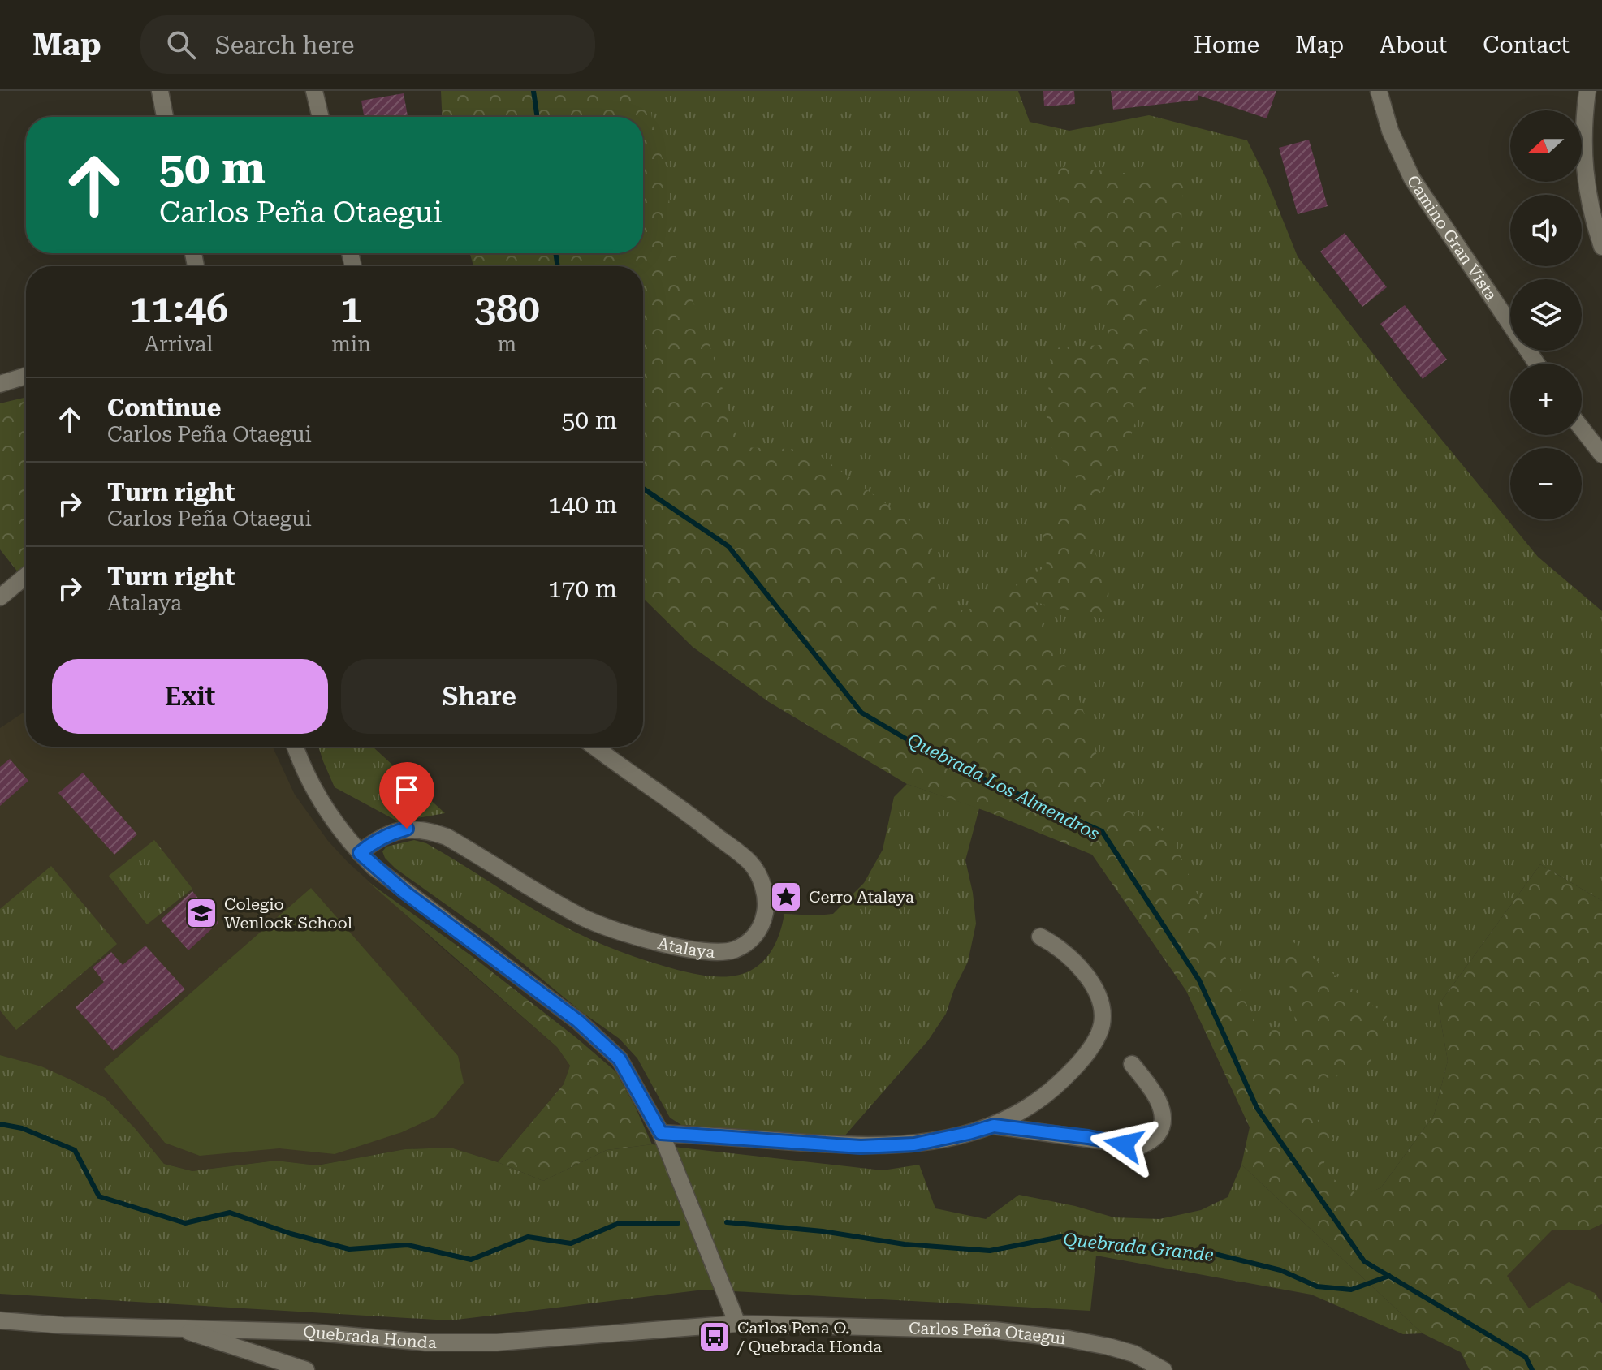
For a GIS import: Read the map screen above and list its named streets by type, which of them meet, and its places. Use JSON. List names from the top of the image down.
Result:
{
  "streets": {
    "street": [
      "Camino Gran Vista",
      "Atalaya",
      "Carlos Peña Otaegui",
      "Quebrada Honda"
    ]
  },
  "crossings": [
    ["Carlos Peña Otaegui", "Quebrada Honda"]
  ],
  "water": ["Quebrada Los Almendros", "Quebrada Grande"],
  "places": {
    "place": ["Cerro Atalaya"],
    "school or university": ["Colegio Wenlock School"],
    "bus stop": ["Carlos Pena O. / Quebrada Honda"]
  },
  "north": "left",
  "page": {
    "header": "Map",
    "search": "Search here",
    "nav": [
      "Home",
      "Map",
      "About",
      "Contact"
    ],
    "map_buttons": ["+", "−"],
    "turn": ["50 m", "Carlos Peña Otaegui"],
    "eta": [
      "11:46",
      "Arrival",
      "1",
      "min",
      "380",
      "m"
    ],
    "list": [
      {
        "name": "Continue",
        "note": "Carlos Peña Otaegui",
        "value": "50 m"
      },
      {
        "name": "Turn right",
        "note": "Carlos Peña Otaegui",
        "value": "140 m"
      },
      {
        "name": "Turn right",
        "note": "Atalaya",
        "value": "170 m"
      }
    ],
    "buttons": ["Exit", "Share"]
  }
}
